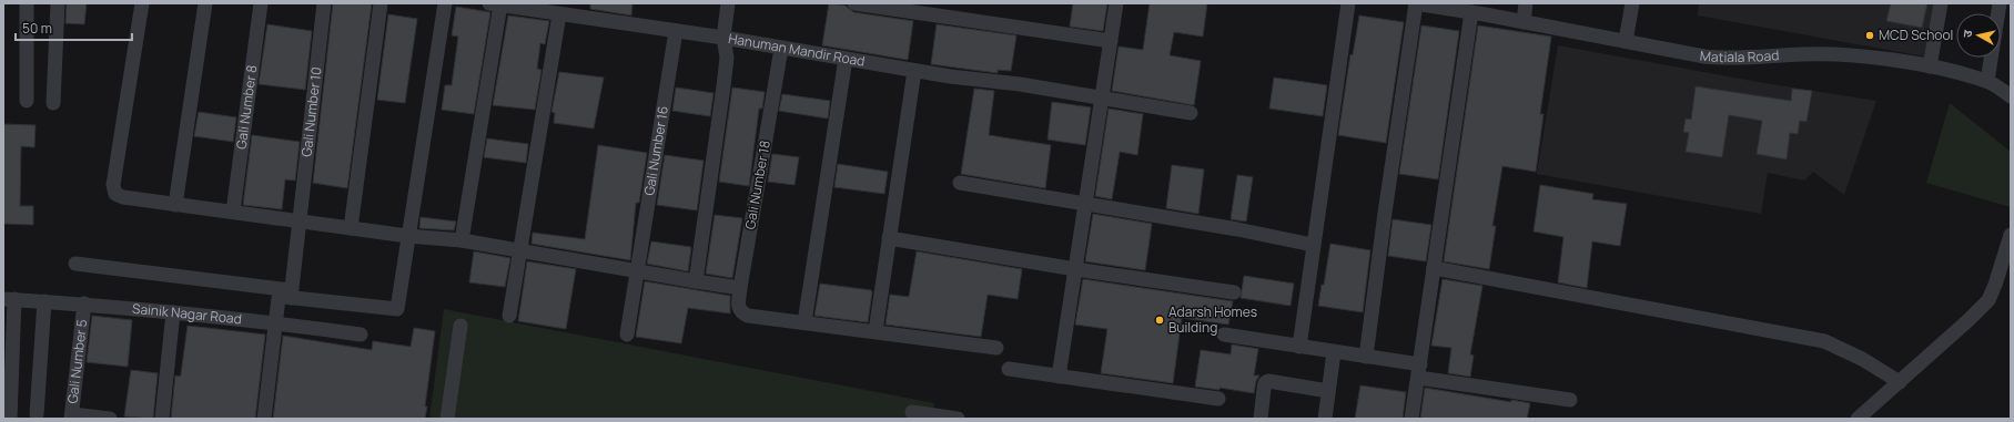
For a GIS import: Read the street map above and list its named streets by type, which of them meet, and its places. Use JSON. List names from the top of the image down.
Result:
{
  "streets": {
    "street": [
      "Hanuman Mandir Road",
      "Matiala Road",
      "Gali Number 8",
      "Gali Number 10",
      "Gali Number 16",
      "Gali Number 18",
      "Sainik Nagar Road",
      "Gali Number 5"
    ]
  },
  "crossings": [
    ["Hanuman Mandir Road", "Gali Number 16"],
    ["Hanuman Mandir Road", "Gali Number 18"],
    ["Sainik Nagar Road", "Gali Number 5"]
  ],
  "places": ["MCD School", "Adarsh Homes Building"],
  "scale_bar": "50 m",
  "north": "left"
}
